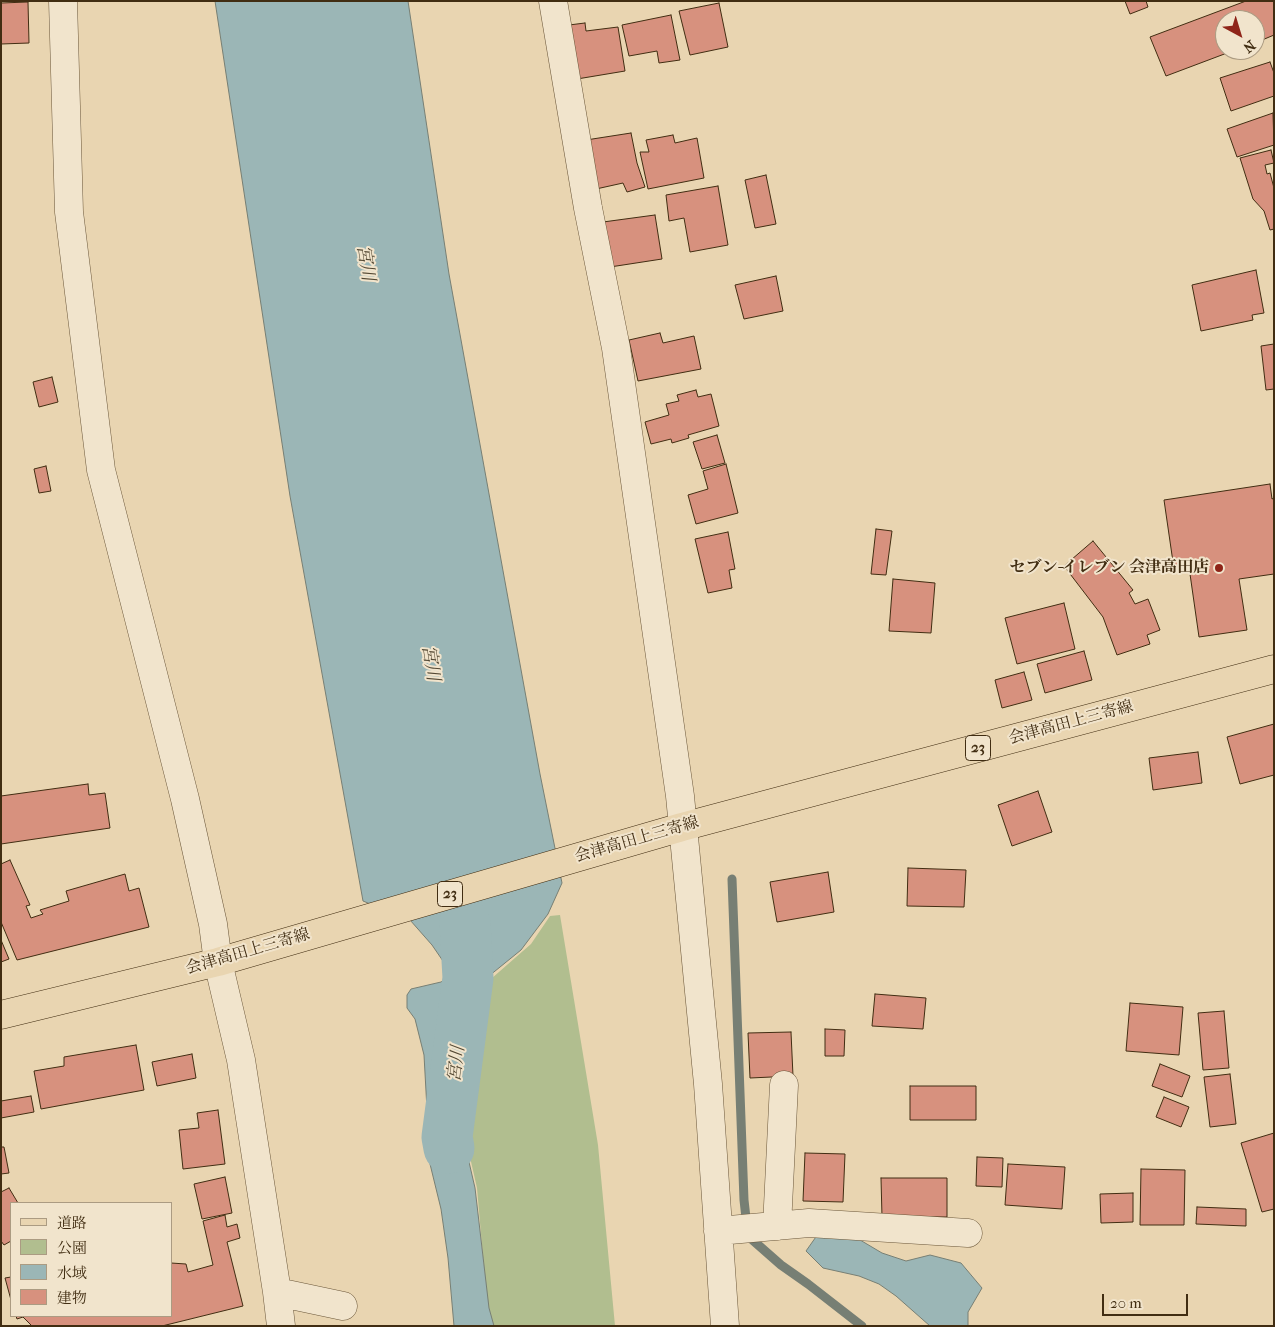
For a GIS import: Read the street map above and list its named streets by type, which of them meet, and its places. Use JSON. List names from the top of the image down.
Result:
{
  "streets": {
    "main road": ["会津高田上三寄線", "23"]
  },
  "water": ["宮川"],
  "places": ["セブン-イレブン 会津高田店"],
  "legend": [
    "道路",
    "公園",
    "水域",
    "建物"
  ],
  "scale_bar": "20 m",
  "north": "bottom right"
}
